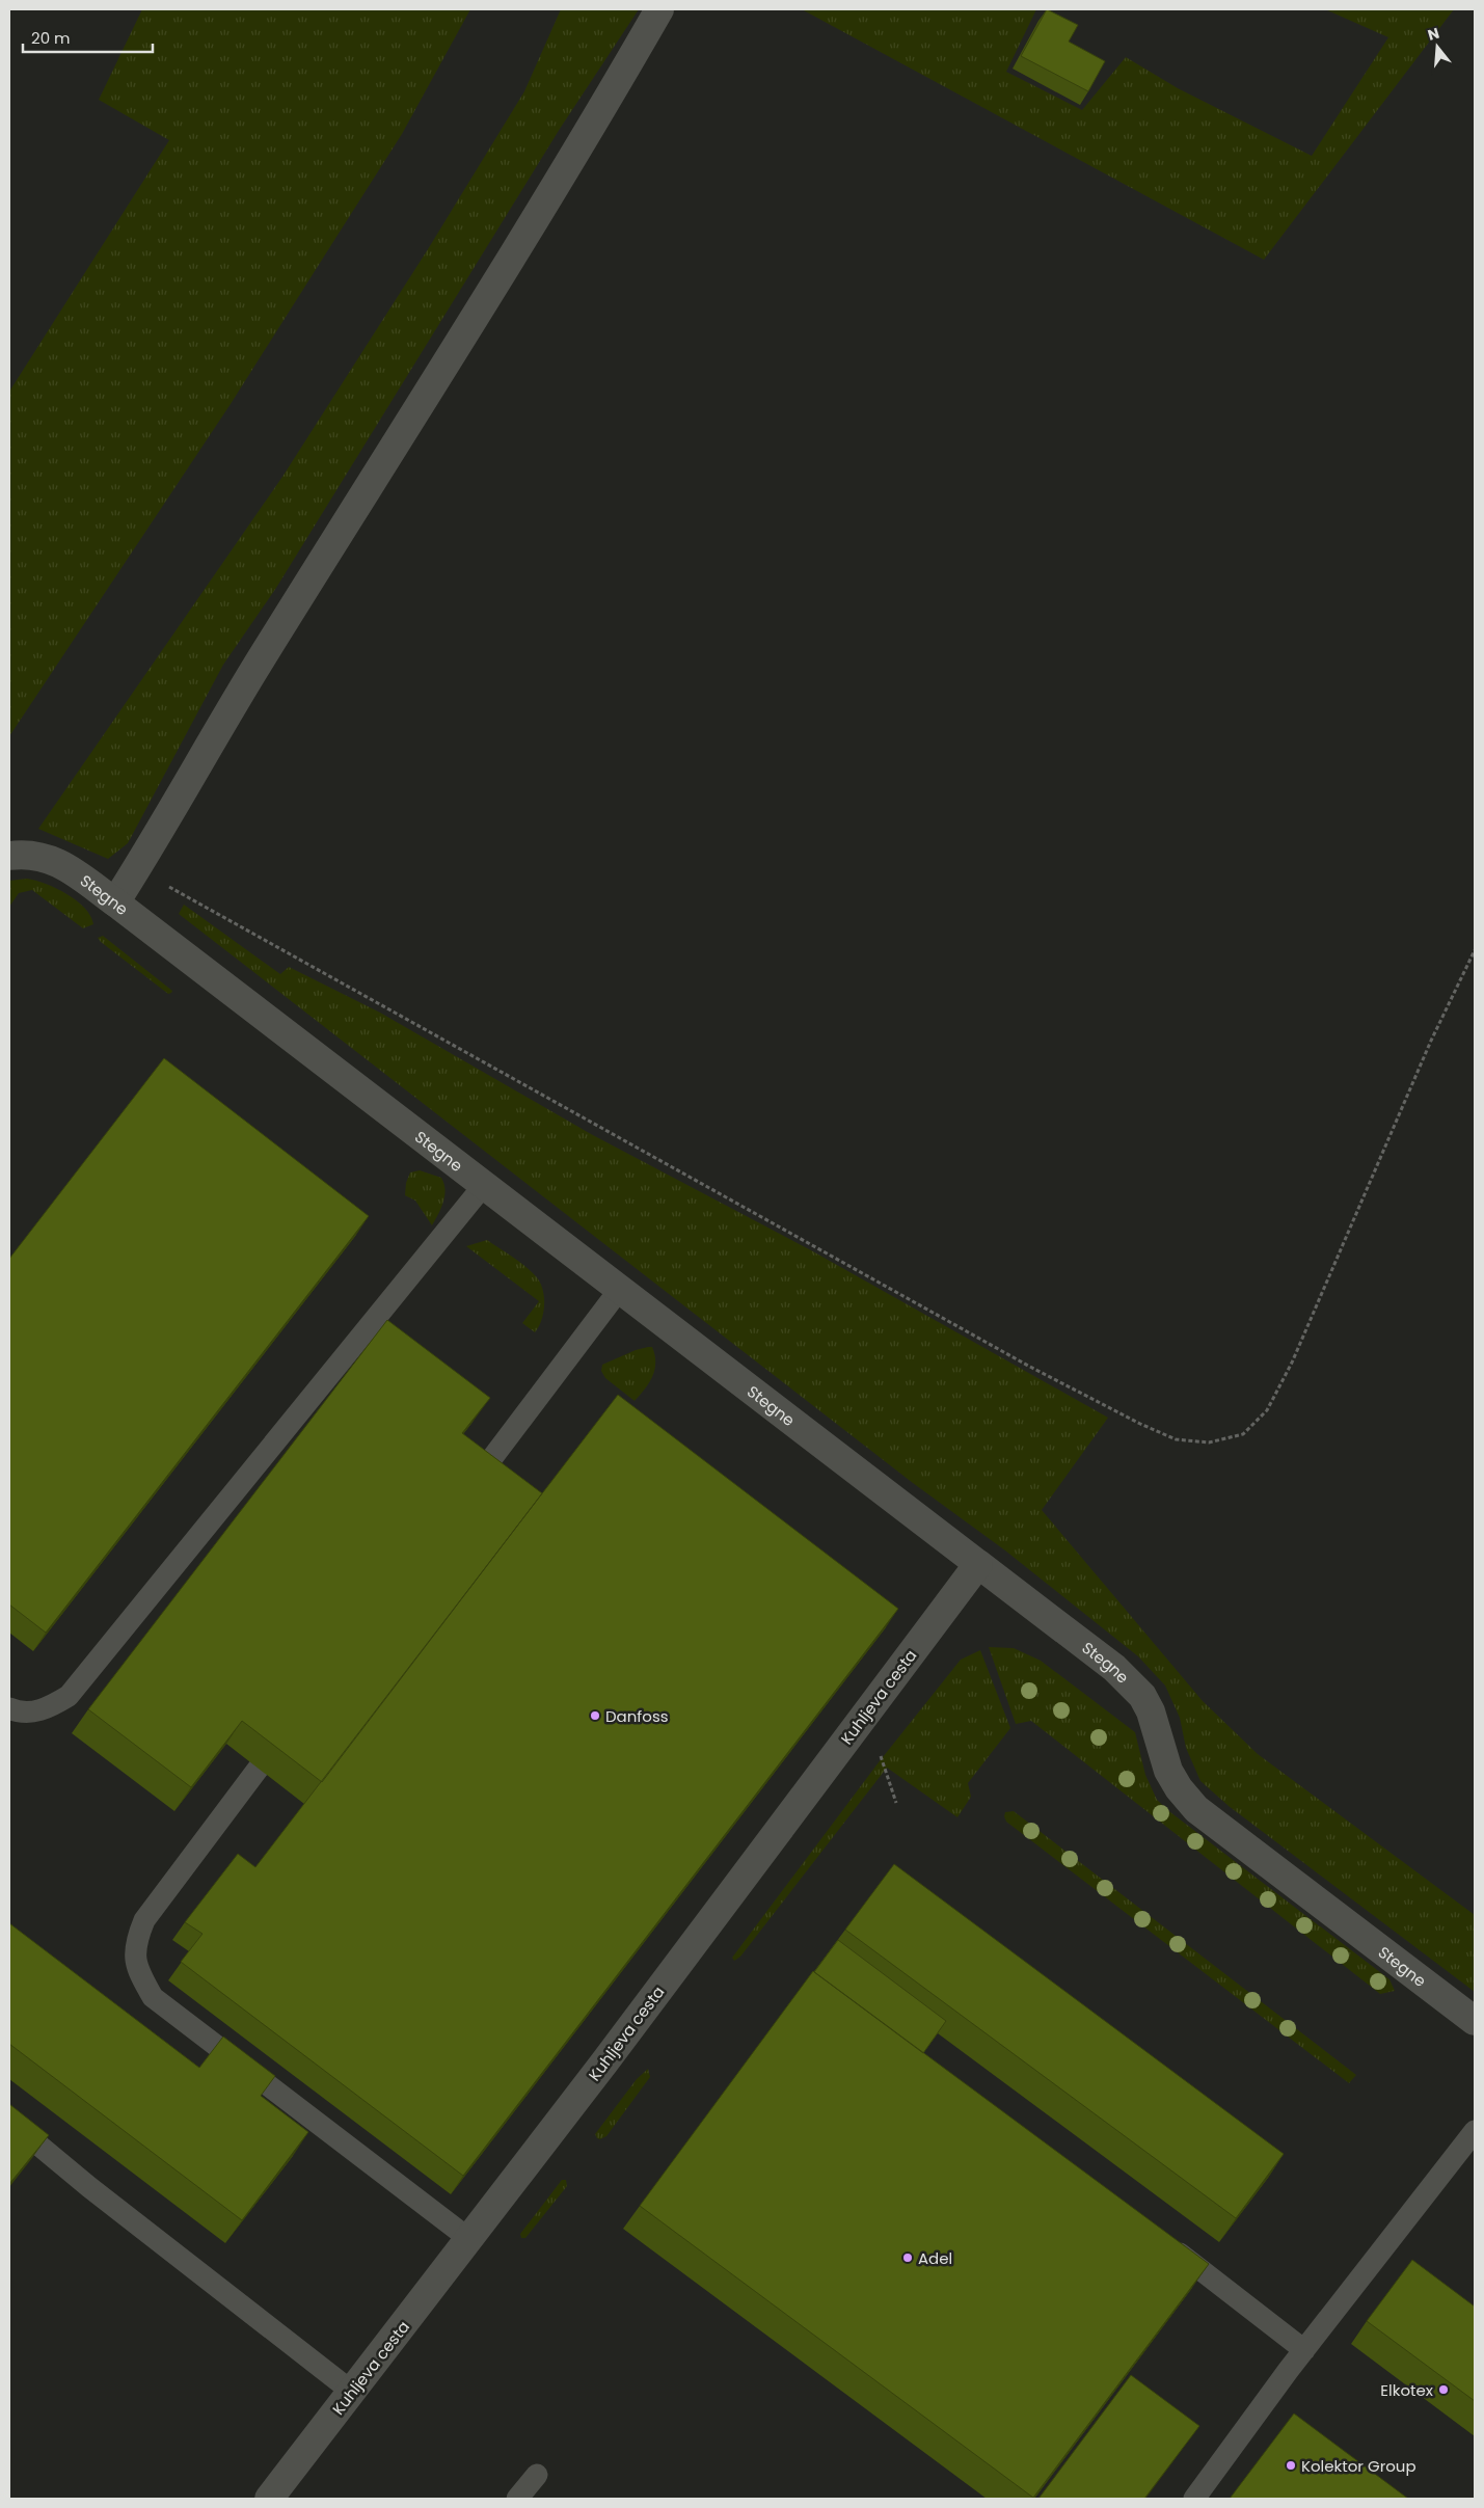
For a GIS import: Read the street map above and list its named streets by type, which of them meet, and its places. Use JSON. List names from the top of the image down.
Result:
{
  "streets": {
    "street": ["Stegne", "Kuhljeva cesta"]
  },
  "crossings": [
    ["Stegne", "Kuhljeva cesta"]
  ],
  "places": [
    "Danfoss",
    "Adel",
    "Elkotex",
    "Kolektor Group"
  ],
  "scale_bar": "20 m",
  "north": "top"
}
